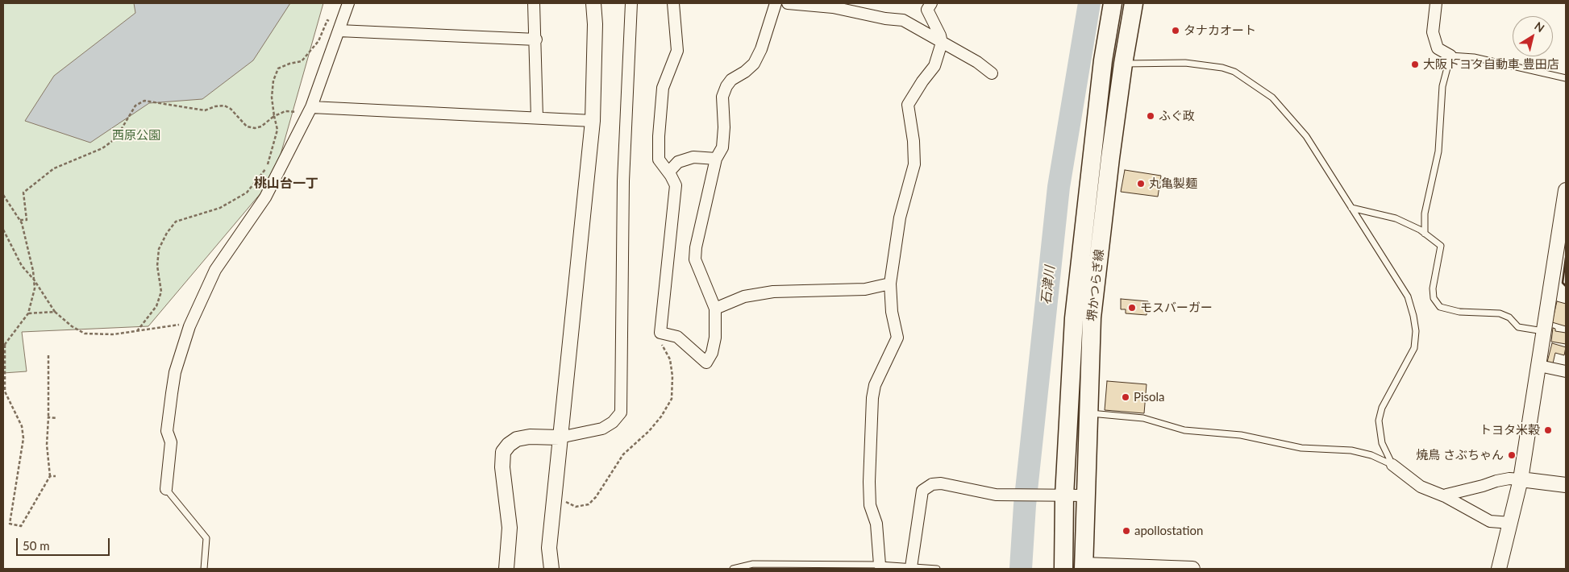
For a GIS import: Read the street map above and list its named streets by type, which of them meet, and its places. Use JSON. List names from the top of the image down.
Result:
{
  "streets": {
    "main road": ["堺かつらぎ線"]
  },
  "districts": ["桃山台一丁"],
  "water": ["石津川"],
  "parks": ["西原公園"],
  "places": [
    "タナカオート",
    "大阪トヨタ自動車 豊田店",
    "ふぐ政",
    "丸亀製麺",
    "モスバーガー",
    "Pisola",
    "トヨタ米穀",
    "焼鳥 さぶちゃん",
    "apollostation"
  ],
  "scale_bar": "50 m",
  "north": "top right"
}
